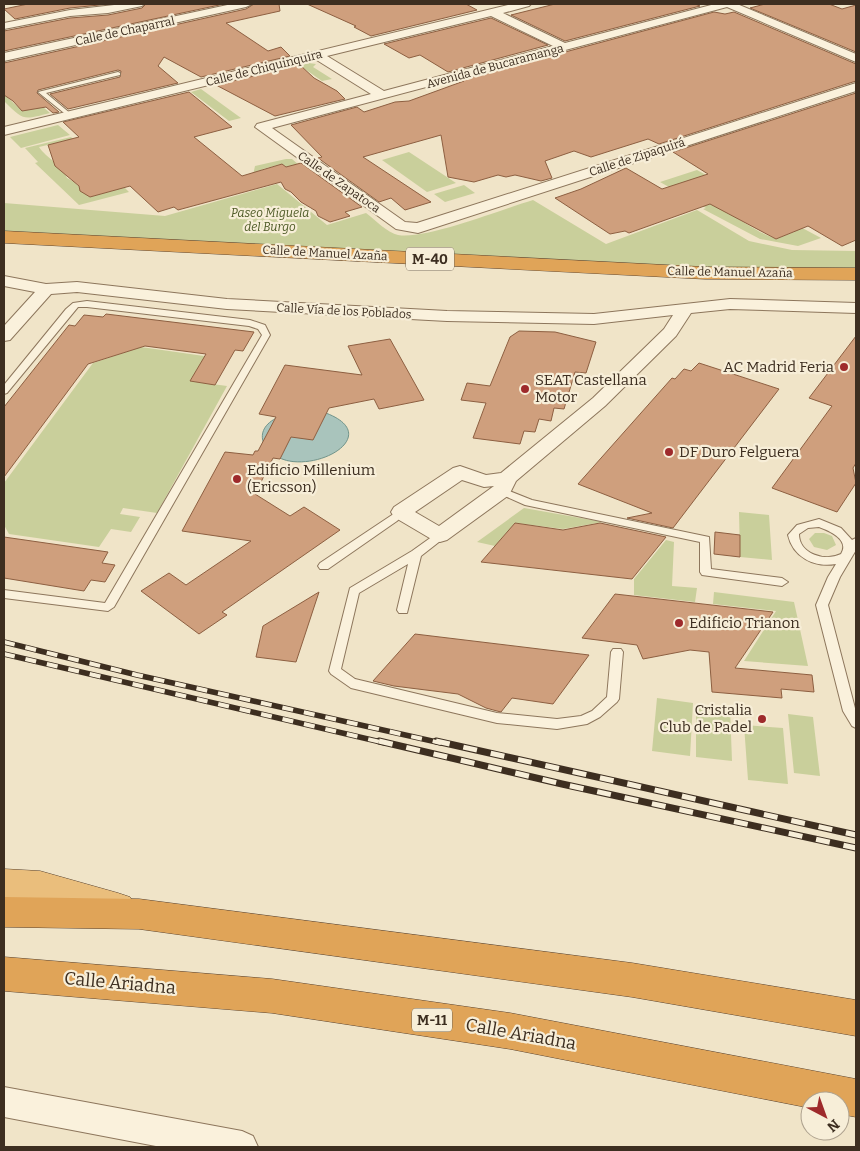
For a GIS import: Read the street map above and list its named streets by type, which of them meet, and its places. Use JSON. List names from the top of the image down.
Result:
{
  "streets": {
    "highway": [
      "Calle de Manuel Azaña",
      "M-40",
      "Calle Ariadna",
      "M-11"
    ],
    "street": [
      "Calle de Chaparral",
      "Avenida de Bucaramanga",
      "Calle de Chiquinquira",
      "Calle de Zipaquirá",
      "Calle de Zapatoca",
      "Calle Vía de los Poblados"
    ]
  },
  "crossings": [
    ["Avenida de Bucaramanga", "Calle de Zapatoca"],
    ["Calle de Zipaquirá", "Calle de Zapatoca"]
  ],
  "parks": ["Paseo Miguela del Burgo"],
  "places": [
    "AC Madrid Feria",
    "SEAT Castellana Motor",
    "DF Duro Felguera",
    "Edificio Millenium (Ericsson)",
    "Edificio Trianon",
    "Cristalia Club de Padel"
  ],
  "north": "bottom right"
}
